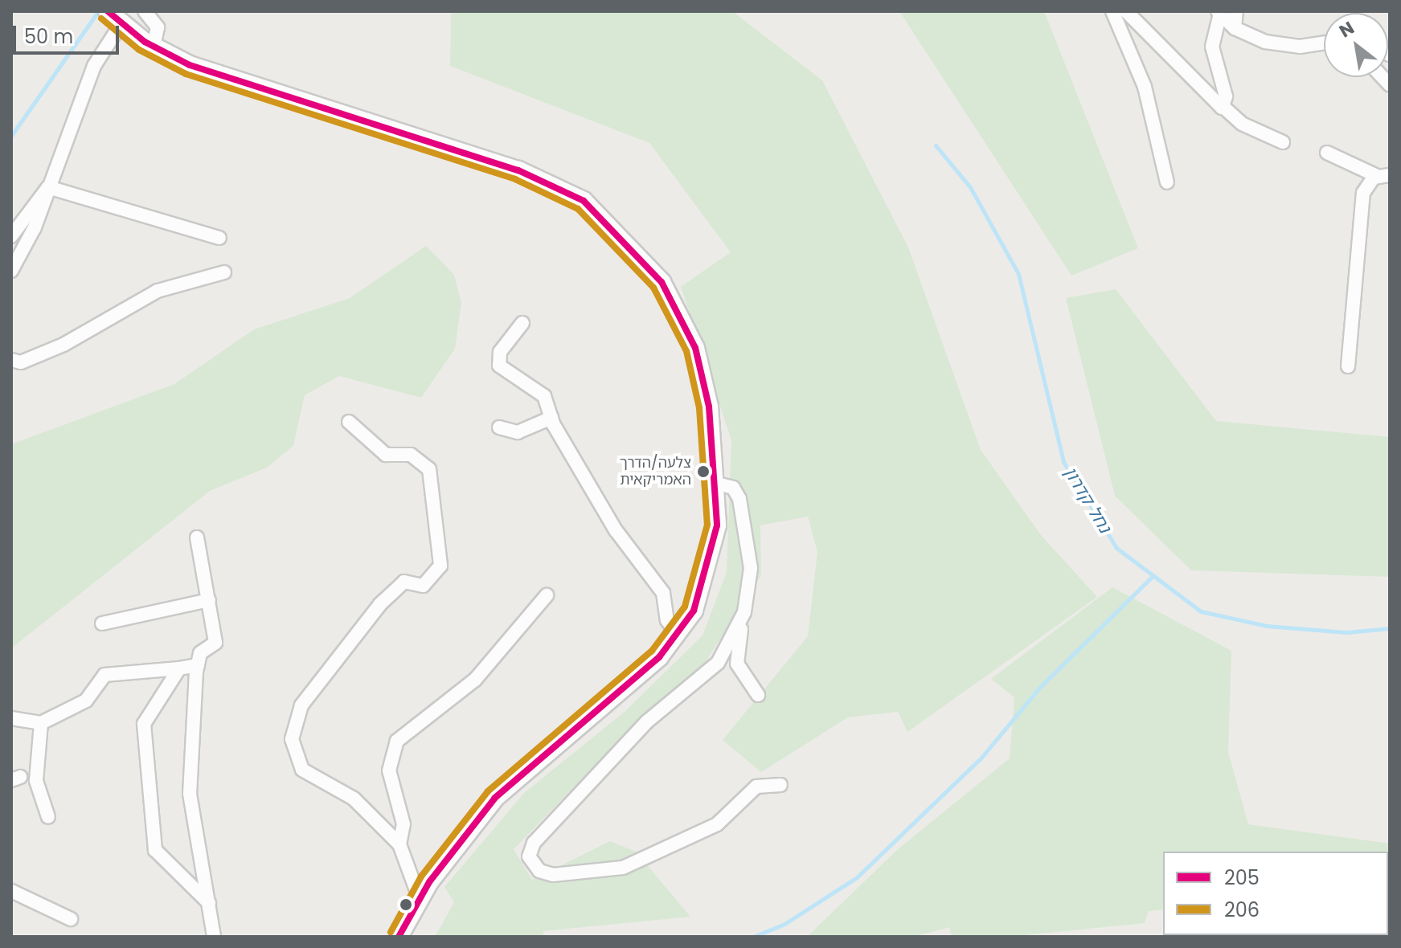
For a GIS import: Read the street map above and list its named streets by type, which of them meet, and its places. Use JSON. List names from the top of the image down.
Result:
{
  "water": ["נחל קדרון"],
  "places": ["צלעה/הדרך האמריקאית"],
  "lines": ["transit line 205", "transit line 206"],
  "legend": ["205", "206"],
  "scale_bar": "50 m",
  "north": "top left"
}
